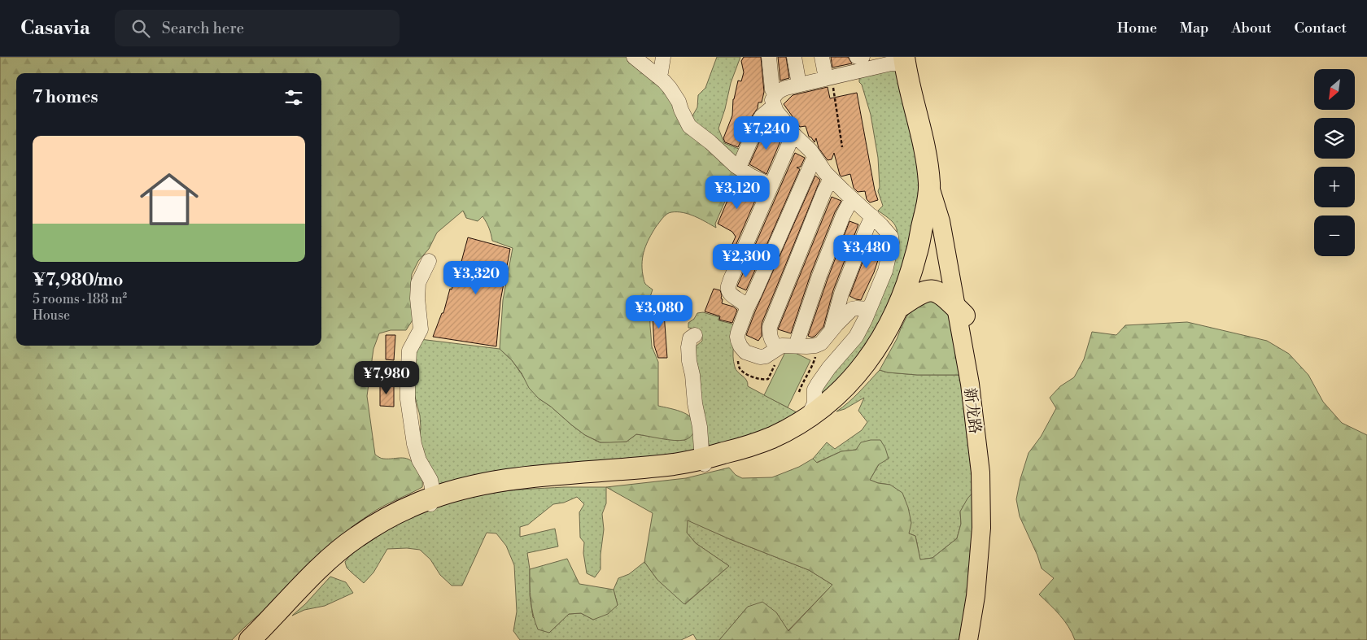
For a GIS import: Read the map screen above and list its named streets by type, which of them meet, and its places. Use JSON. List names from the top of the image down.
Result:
{
  "streets": {
    "main road": ["新龙路"]
  },
  "north": "bottom left",
  "page": {
    "header": "Casavia",
    "search": "Search here",
    "nav": [
      "Home",
      "Map",
      "About",
      "Contact"
    ],
    "map_buttons": ["+", "−"],
    "heading": "7 homes",
    "price": [
      "¥7,240",
      "¥3,120",
      "¥3,480",
      "¥2,300",
      "¥3,320",
      "¥3,080",
      "¥7,980"
    ],
    "list": [
      {
        "name": "¥7,980/mo",
        "note": "5 rooms · 188 m² · House"
      }
    ]
  }
}
